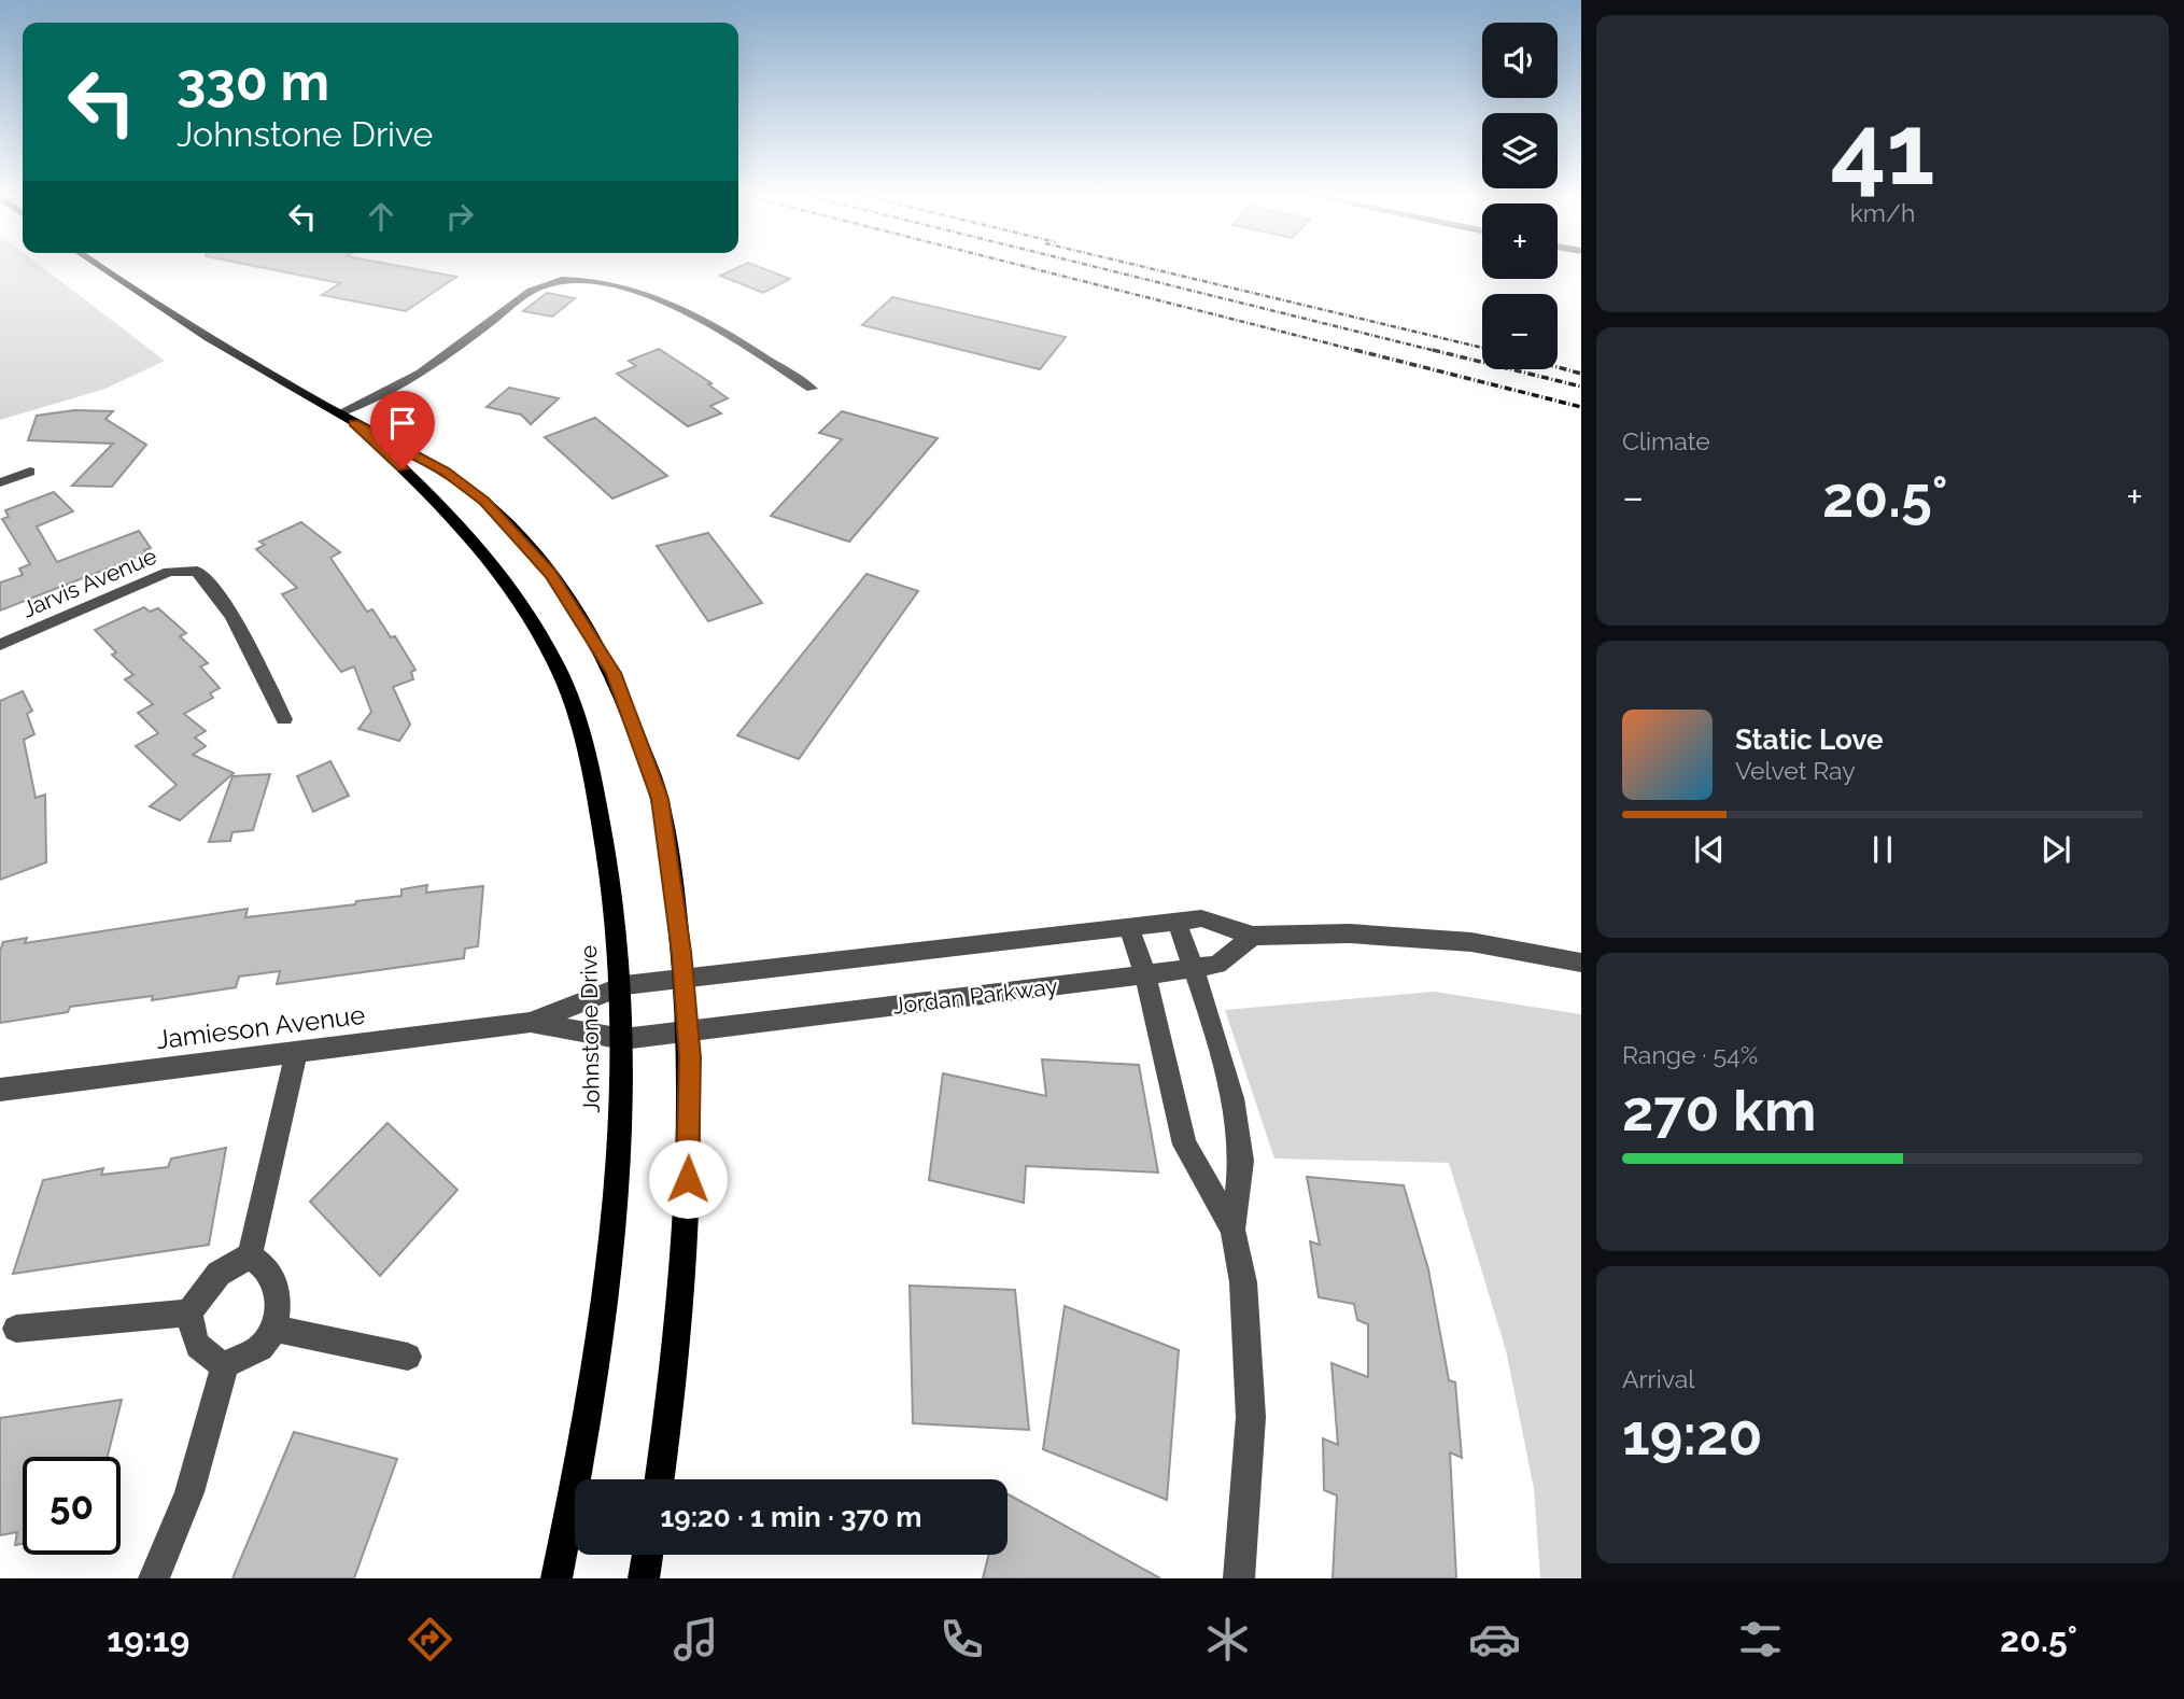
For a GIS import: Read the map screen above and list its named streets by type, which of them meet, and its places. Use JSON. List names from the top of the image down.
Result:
{
  "streets": {
    "main road": ["Johnstone Drive"],
    "street": ["Jarvis Avenue", "Jordan Parkway", "Jamieson Avenue"]
  },
  "crossings": [
    ["Jordan Parkway", "Jamieson Avenue"],
    ["Jordan Parkway", "Johnstone Drive"],
    ["Jamieson Avenue", "Johnstone Drive"]
  ],
  "page": {
    "tile": [
      ["41", "km/h"],
      "Climate",
      ["Range · 54%", "270 km"],
      ["Arrival", "19:20"]
    ],
    "map_buttons": ["+", "−"],
    "turn": ["330 m", "Johnstone Drive"],
    "heat": ["−", "20.5°", "+"],
    "song": ["Static Love", "Velvet Ray"],
    "limit": "50",
    "trip": "19:20 · 1 min · 370 m",
    "tabs": ["19:19", "20.5°"]
  }
}
